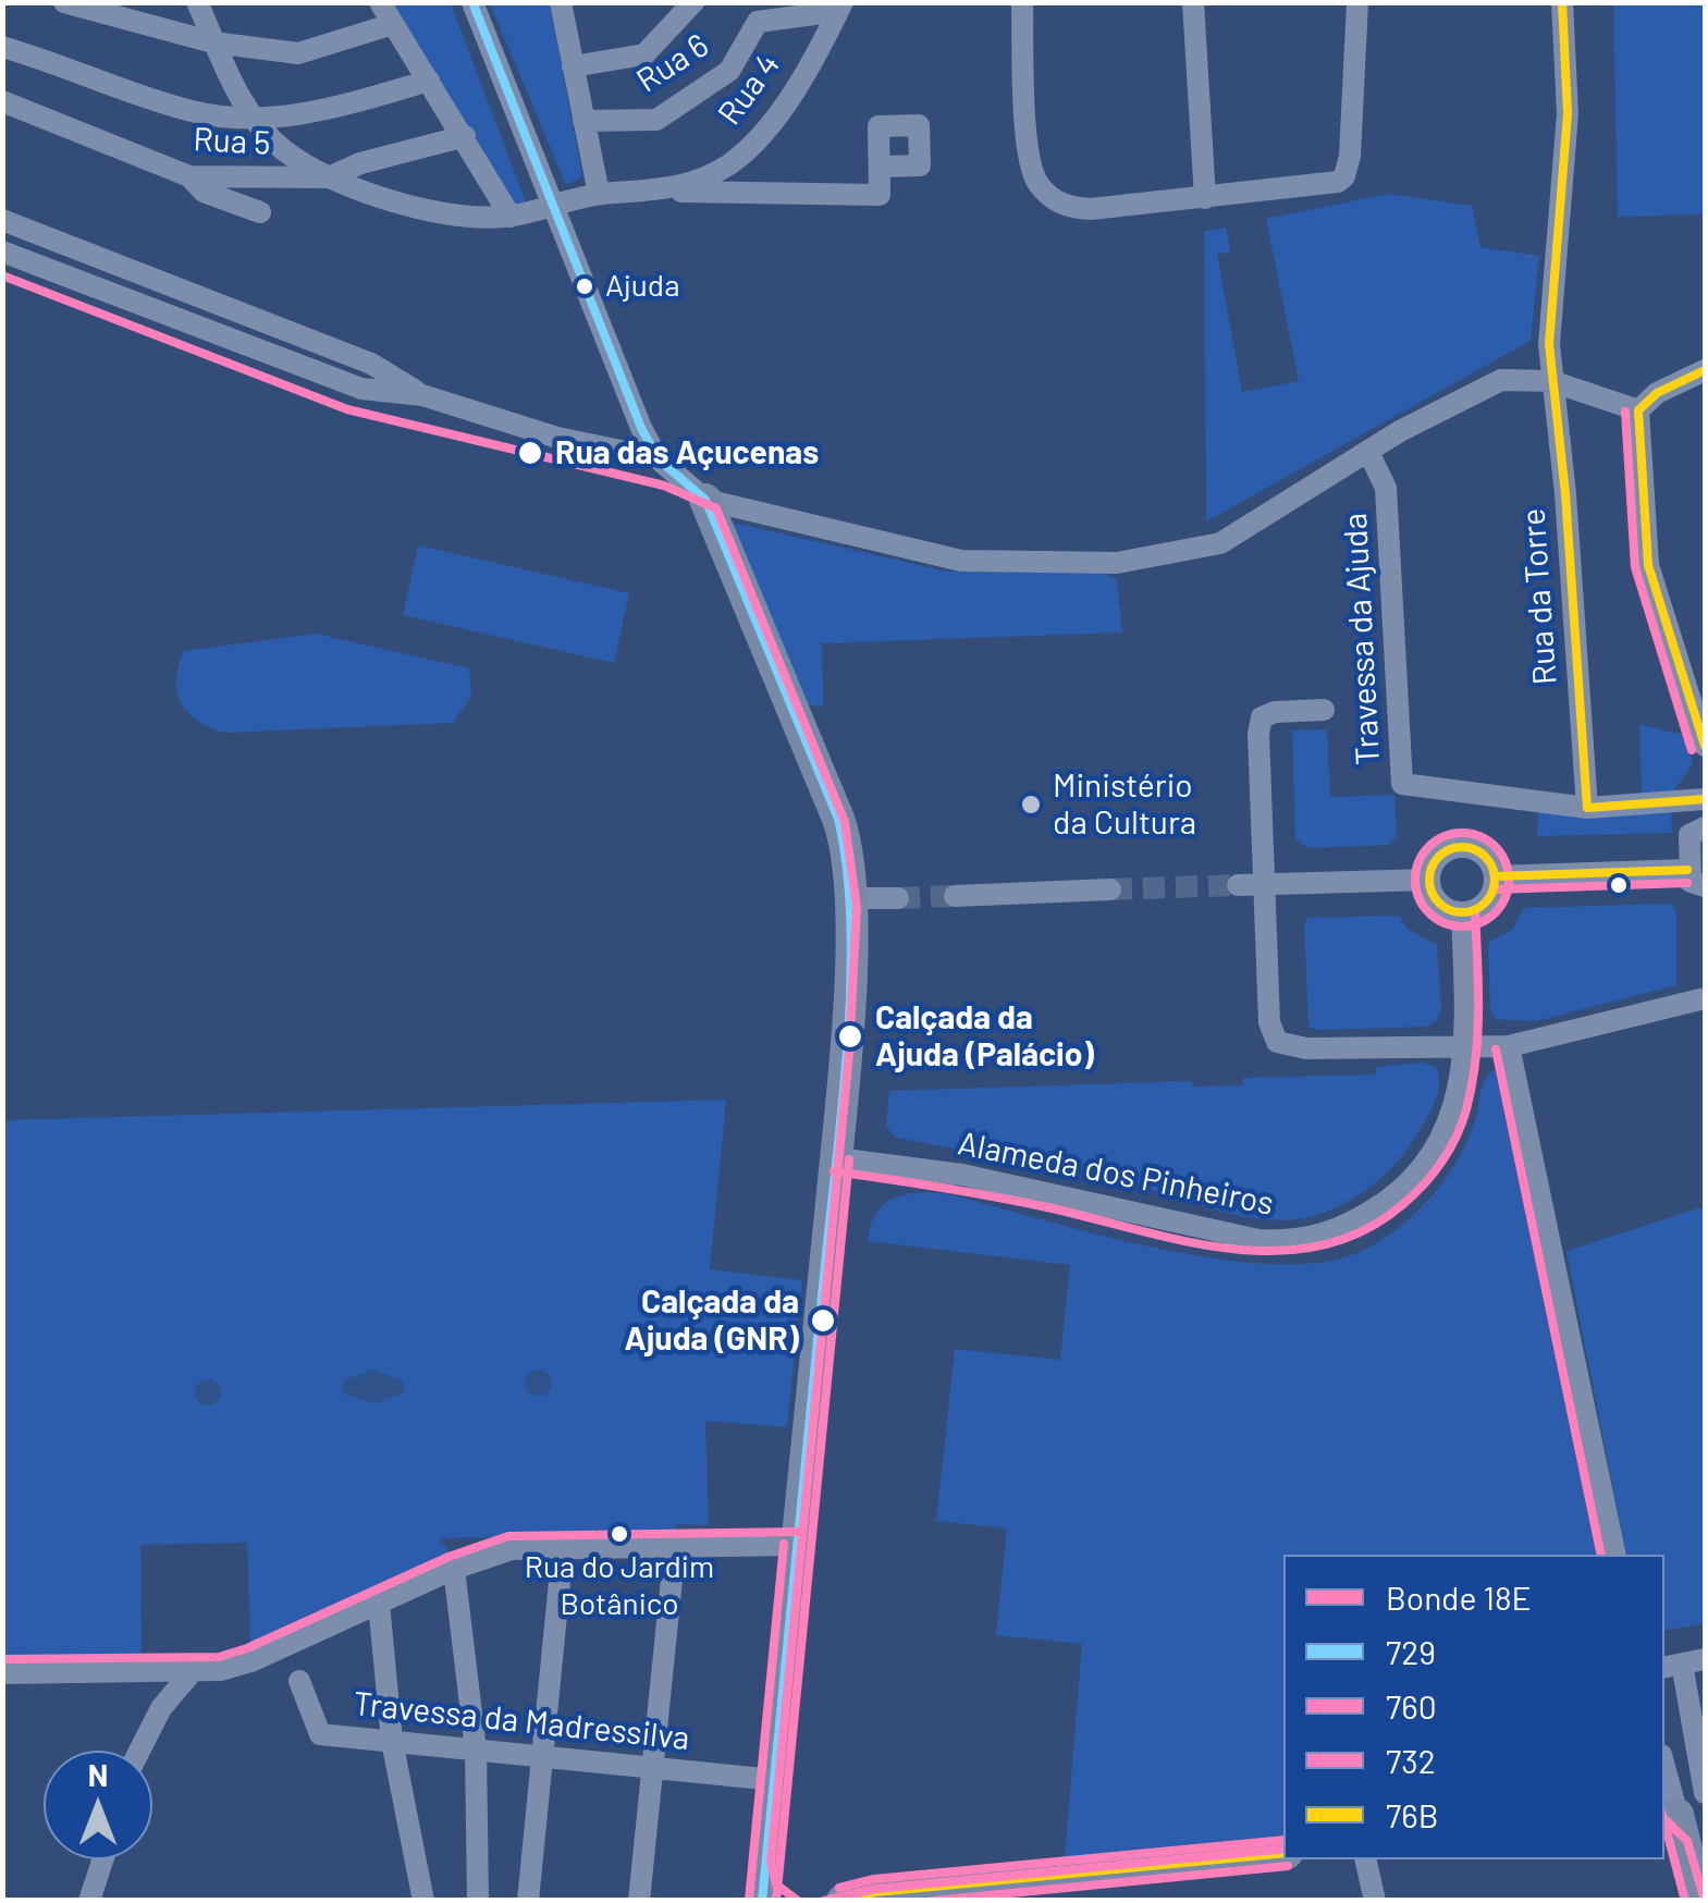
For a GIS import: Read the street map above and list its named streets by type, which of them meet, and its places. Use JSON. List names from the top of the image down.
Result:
{
  "streets": {
    "street": [
      "Rua 6",
      "Rua 4",
      "Rua 5",
      "Rua da Torre",
      "Travessa da Ajuda",
      "Alameda dos Pinheiros",
      "Travessa da Madressilva"
    ]
  },
  "crossings": [
    ["Rua 6", "Rua 4"],
    ["Rua 4", "Rua 5"],
    ["Rua da Torre", "Travessa da Ajuda"]
  ],
  "places": [
    "Ajuda",
    "Rua das Açucenas",
    "Ministério da Cultura",
    "Calçada da Ajuda (Palácio)",
    "Calçada da Ajuda (GNR)",
    "Rua do Jardim Botânico"
  ],
  "lines": [
    "transit line 729",
    "transit line 76B",
    "tram line 18E",
    "transit line 760",
    "transit line 732"
  ],
  "legend": [
    "Bonde 18E",
    "729",
    "760",
    "732",
    "76B"
  ],
  "north": "top"
}
